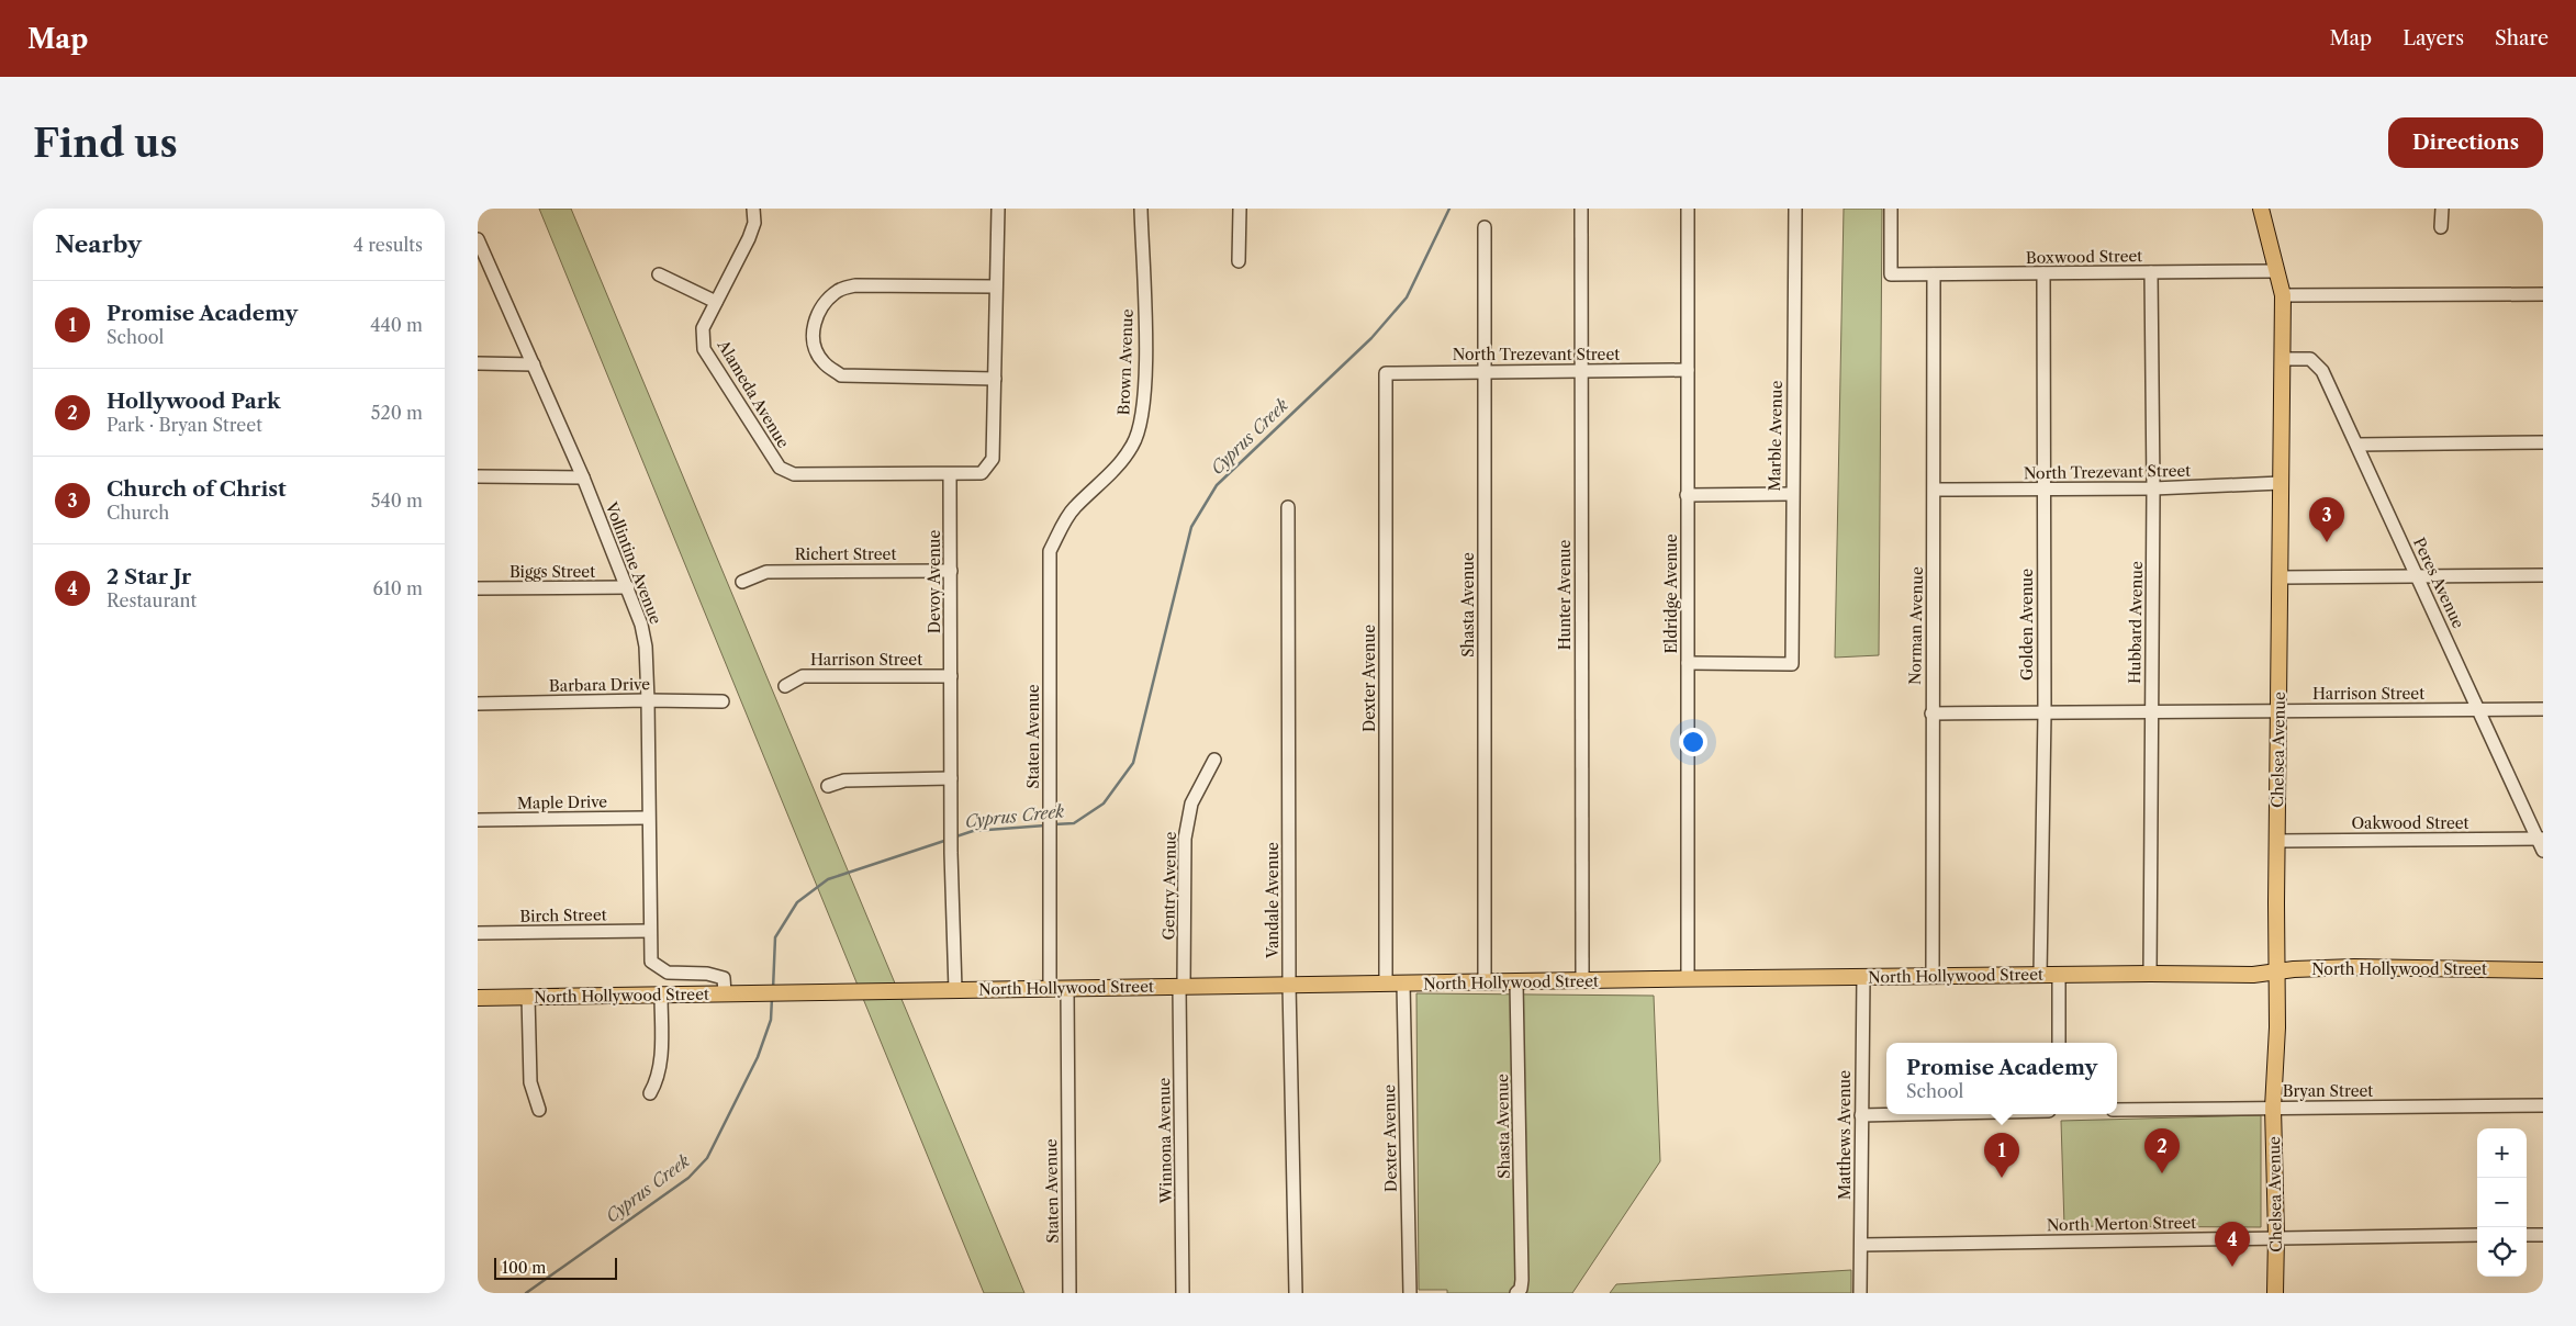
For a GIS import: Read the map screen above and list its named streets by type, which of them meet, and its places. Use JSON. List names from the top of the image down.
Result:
{
  "streets": {
    "main road": ["Chelsea Avenue", "North Hollywood Street"],
    "street": [
      "Boxwood Street",
      "North Trezevant Street",
      "Brown Avenue",
      "Alameda Avenue",
      "Marble Avenue",
      "Richert Street",
      "Vollintine Avenue",
      "Biggs Street",
      "Devoy Avenue",
      "Peres Avenue",
      "Eldridge Avenue",
      "Hunter Avenue",
      "Shasta Avenue",
      "Hubbard Avenue",
      "Golden Avenue",
      "Norman Avenue",
      "Harrison Street",
      "Dexter Avenue",
      "Barbara Drive",
      "Staten Avenue",
      "Maple Drive",
      "Oakwood Street",
      "Gentry Avenue",
      "Vandale Avenue",
      "Birch Street",
      "Bryan Street",
      "Matthews Avenue",
      "Winnona Avenue",
      "North Merton Street"
    ]
  },
  "crossings": [
    ["Boxwood Street", "Hubbard Avenue"],
    ["Boxwood Street", "Golden Avenue"],
    ["Boxwood Street", "Norman Avenue"],
    ["Boxwood Street", "Chelsea Avenue"],
    ["North Trezevant Street", "Eldridge Avenue"],
    ["North Trezevant Street", "Hunter Avenue"],
    ["North Trezevant Street", "Shasta Avenue"],
    ["North Trezevant Street", "Hubbard Avenue"],
    ["North Trezevant Street", "Golden Avenue"],
    ["North Trezevant Street", "Norman Avenue"],
    ["North Trezevant Street", "Dexter Avenue"],
    ["North Trezevant Street", "Chelsea Avenue"],
    ["Brown Avenue", "Staten Avenue"],
    ["Alameda Avenue", "Devoy Avenue"],
    ["Marble Avenue", "Eldridge Avenue"],
    ["Richert Street", "Devoy Avenue"],
    ["Vollintine Avenue", "Biggs Street"],
    ["Vollintine Avenue", "Barbara Drive"],
    ["Vollintine Avenue", "Maple Drive"],
    ["Vollintine Avenue", "Birch Street"],
    ["Vollintine Avenue", "North Hollywood Street"],
    ["Devoy Avenue", "Harrison Street"],
    ["Devoy Avenue", "North Hollywood Street"],
    ["Peres Avenue", "Harrison Street"],
    ["Peres Avenue", "Chelsea Avenue"],
    ["Peres Avenue", "Oakwood Street"],
    ["Eldridge Avenue", "North Hollywood Street"],
    ["Hunter Avenue", "North Hollywood Street"],
    ["Shasta Avenue", "North Hollywood Street"],
    ["Hubbard Avenue", "Harrison Street"],
    ["Hubbard Avenue", "North Hollywood Street"],
    ["Golden Avenue", "Harrison Street"],
    ["Golden Avenue", "North Hollywood Street"],
    ["Norman Avenue", "Harrison Street"],
    ["Norman Avenue", "North Hollywood Street"],
    ["Harrison Street", "Chelsea Avenue"],
    ["Dexter Avenue", "North Hollywood Street"],
    ["Staten Avenue", "North Hollywood Street"],
    ["Chelsea Avenue", "Oakwood Street"],
    ["Chelsea Avenue", "North Hollywood Street"],
    ["Chelsea Avenue", "Bryan Street"],
    ["Chelsea Avenue", "North Merton Street"],
    ["Gentry Avenue", "North Hollywood Street"],
    ["Gentry Avenue", "Winnona Avenue"],
    ["Vandale Avenue", "North Hollywood Street"],
    ["North Hollywood Street", "Matthews Avenue"],
    ["North Hollywood Street", "Winnona Avenue"],
    ["Matthews Avenue", "North Merton Street"]
  ],
  "water": ["Cyprus Creek"],
  "scale_bar": "100 m",
  "page": {
    "header": "Map",
    "nav": ["Map", "Layers", "Share"],
    "buttons": "Directions",
    "title": "Find us",
    "heading": ["Nearby", "4 results"],
    "list": [
      {
        "mark": "1",
        "name": "Promise Academy",
        "note": "School",
        "value": "440 m"
      },
      {
        "mark": "2",
        "name": "Hollywood Park",
        "note": "Park · Bryan Street",
        "value": "520 m"
      },
      {
        "mark": "3",
        "name": "Church of Christ",
        "note": "Church",
        "value": "540 m"
      },
      {
        "mark": "4",
        "name": "2 Star Jr",
        "note": "Restaurant",
        "value": "610 m"
      }
    ],
    "pins": [
      "3",
      "2",
      "1",
      "4"
    ],
    "popup": ["Promise Academy", "School"],
    "map_buttons": ["+", "−"],
    "scale": "100 m"
  }
}
